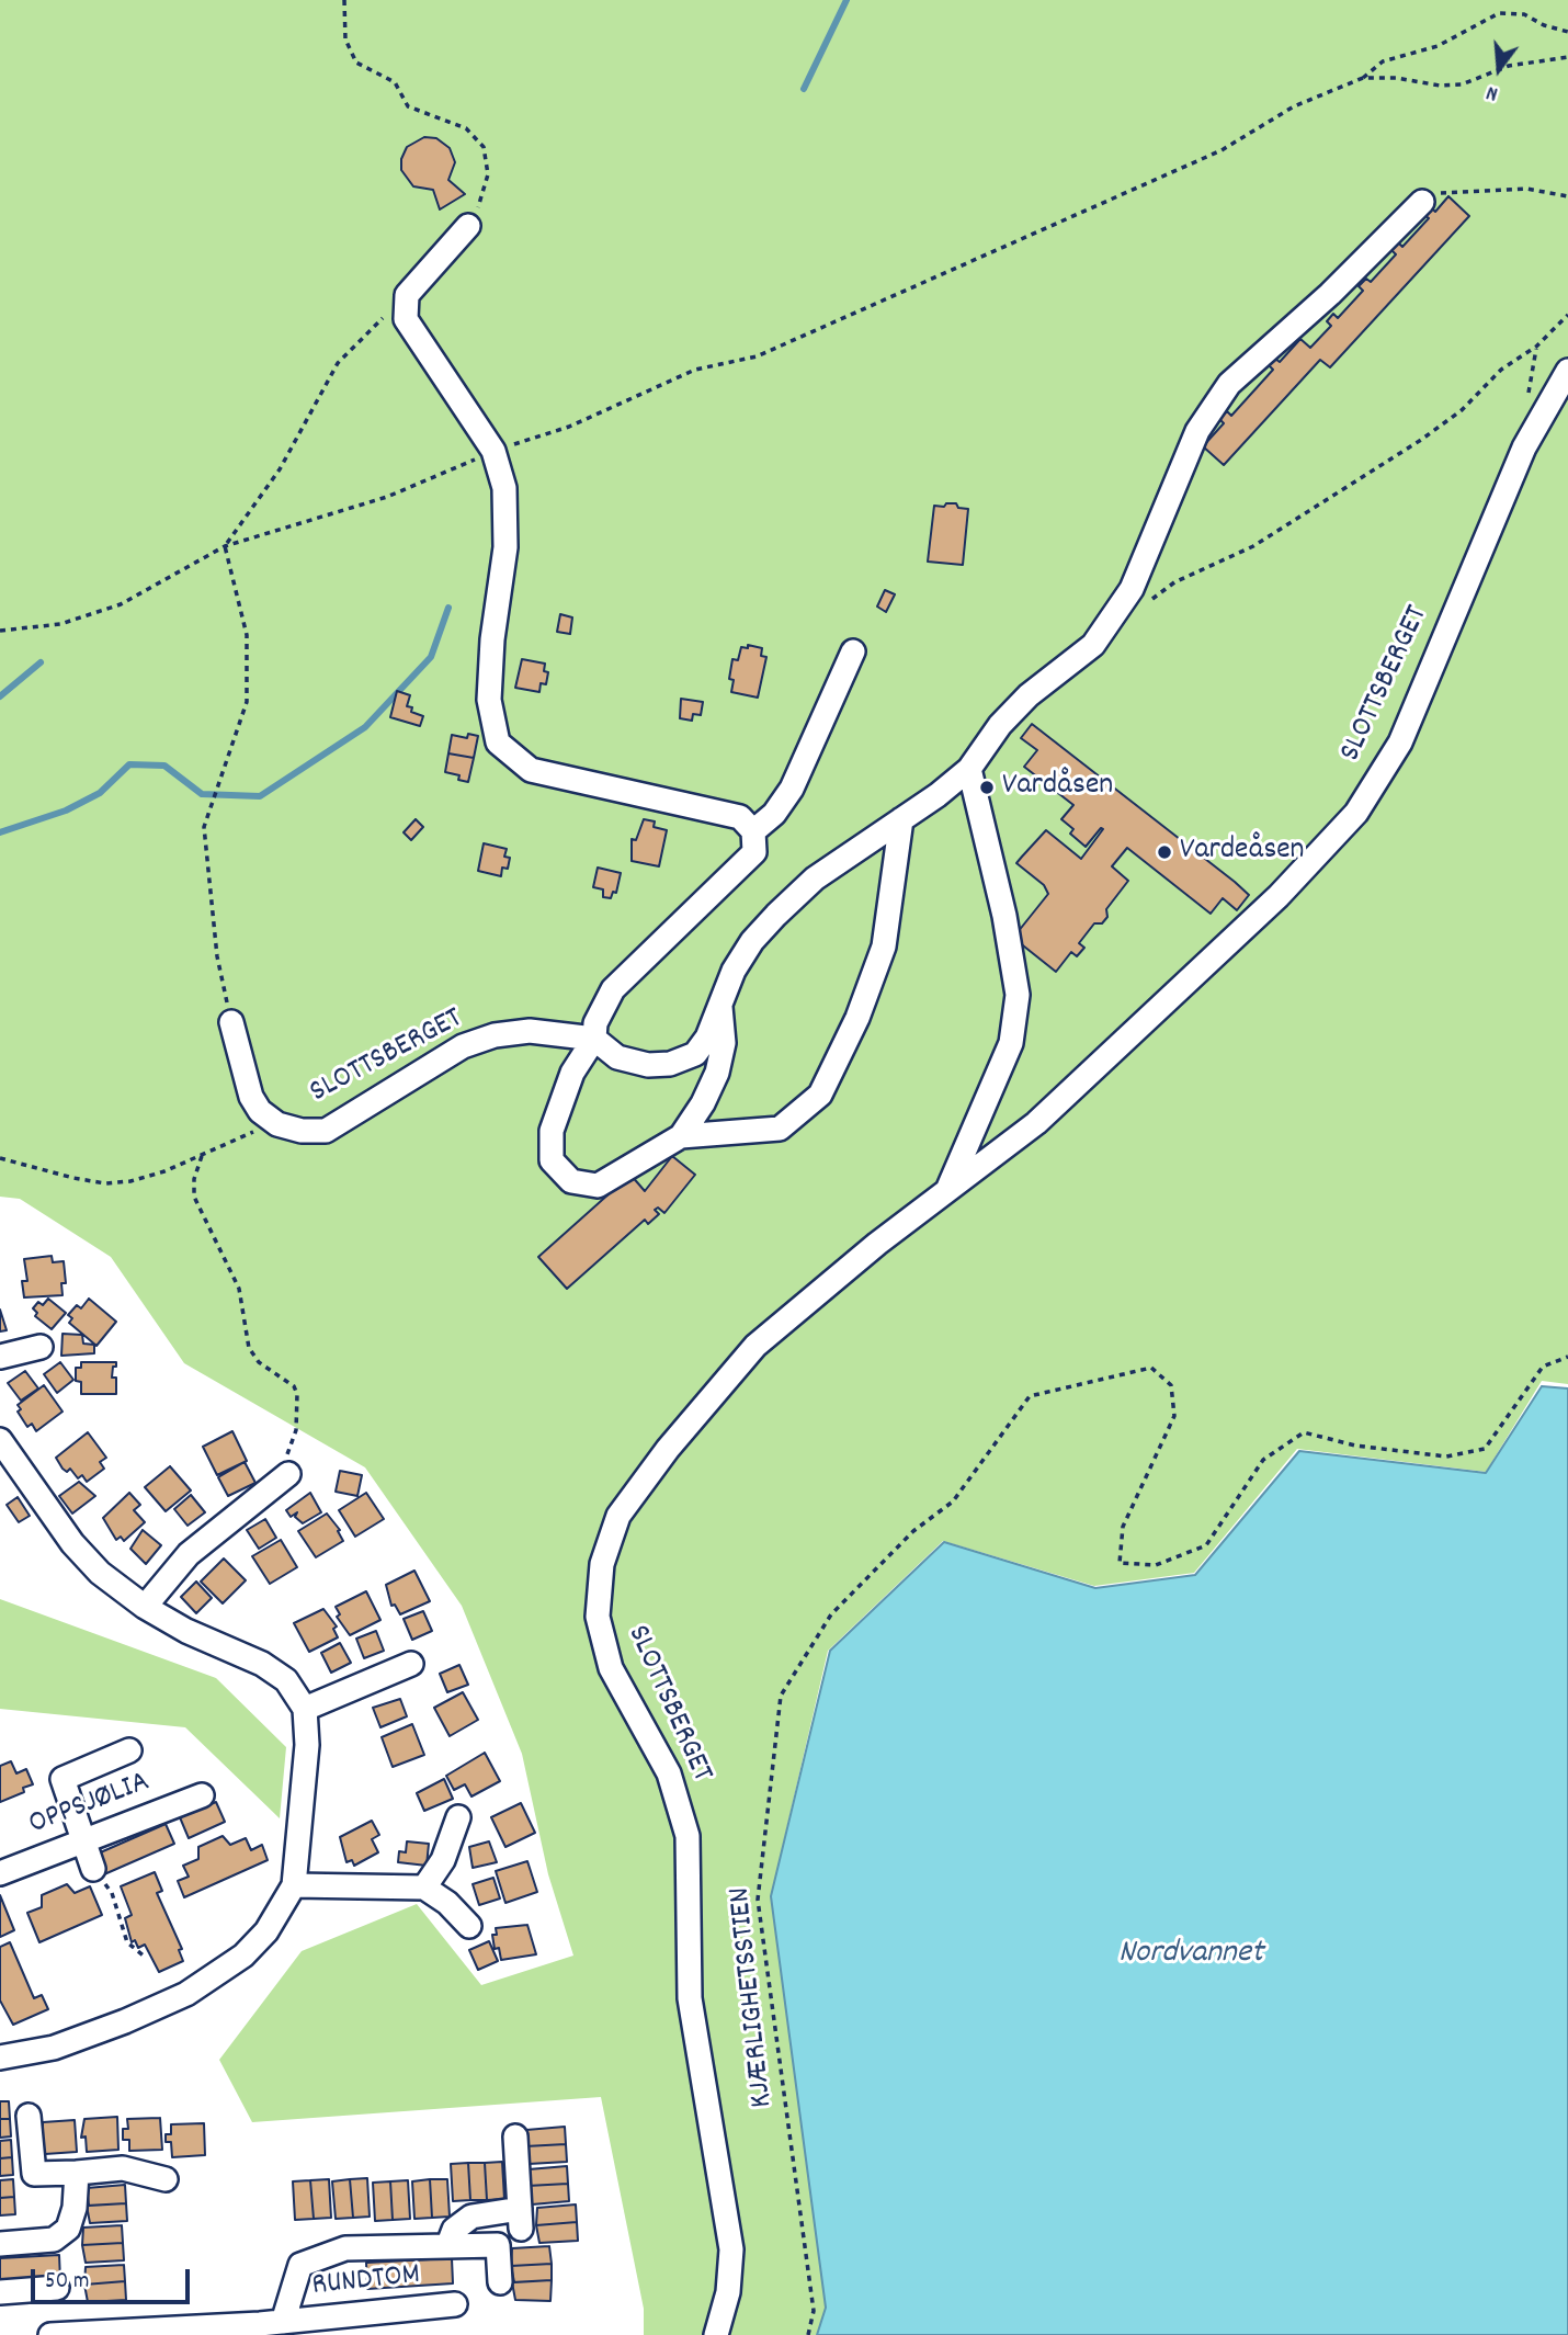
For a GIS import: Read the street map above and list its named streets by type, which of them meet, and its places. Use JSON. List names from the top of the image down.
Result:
{
  "streets": {
    "street": ["SLOTTSBERGET", "OPPSJØLIA", "RUNDTOM"],
    "path": ["KJÆRLIGHETSSTIEN"]
  },
  "water": ["Nordvannet"],
  "places": ["Vardåsen", "Vardeåsen"],
  "scale_bar": "50 m",
  "north": "bottom"
}
